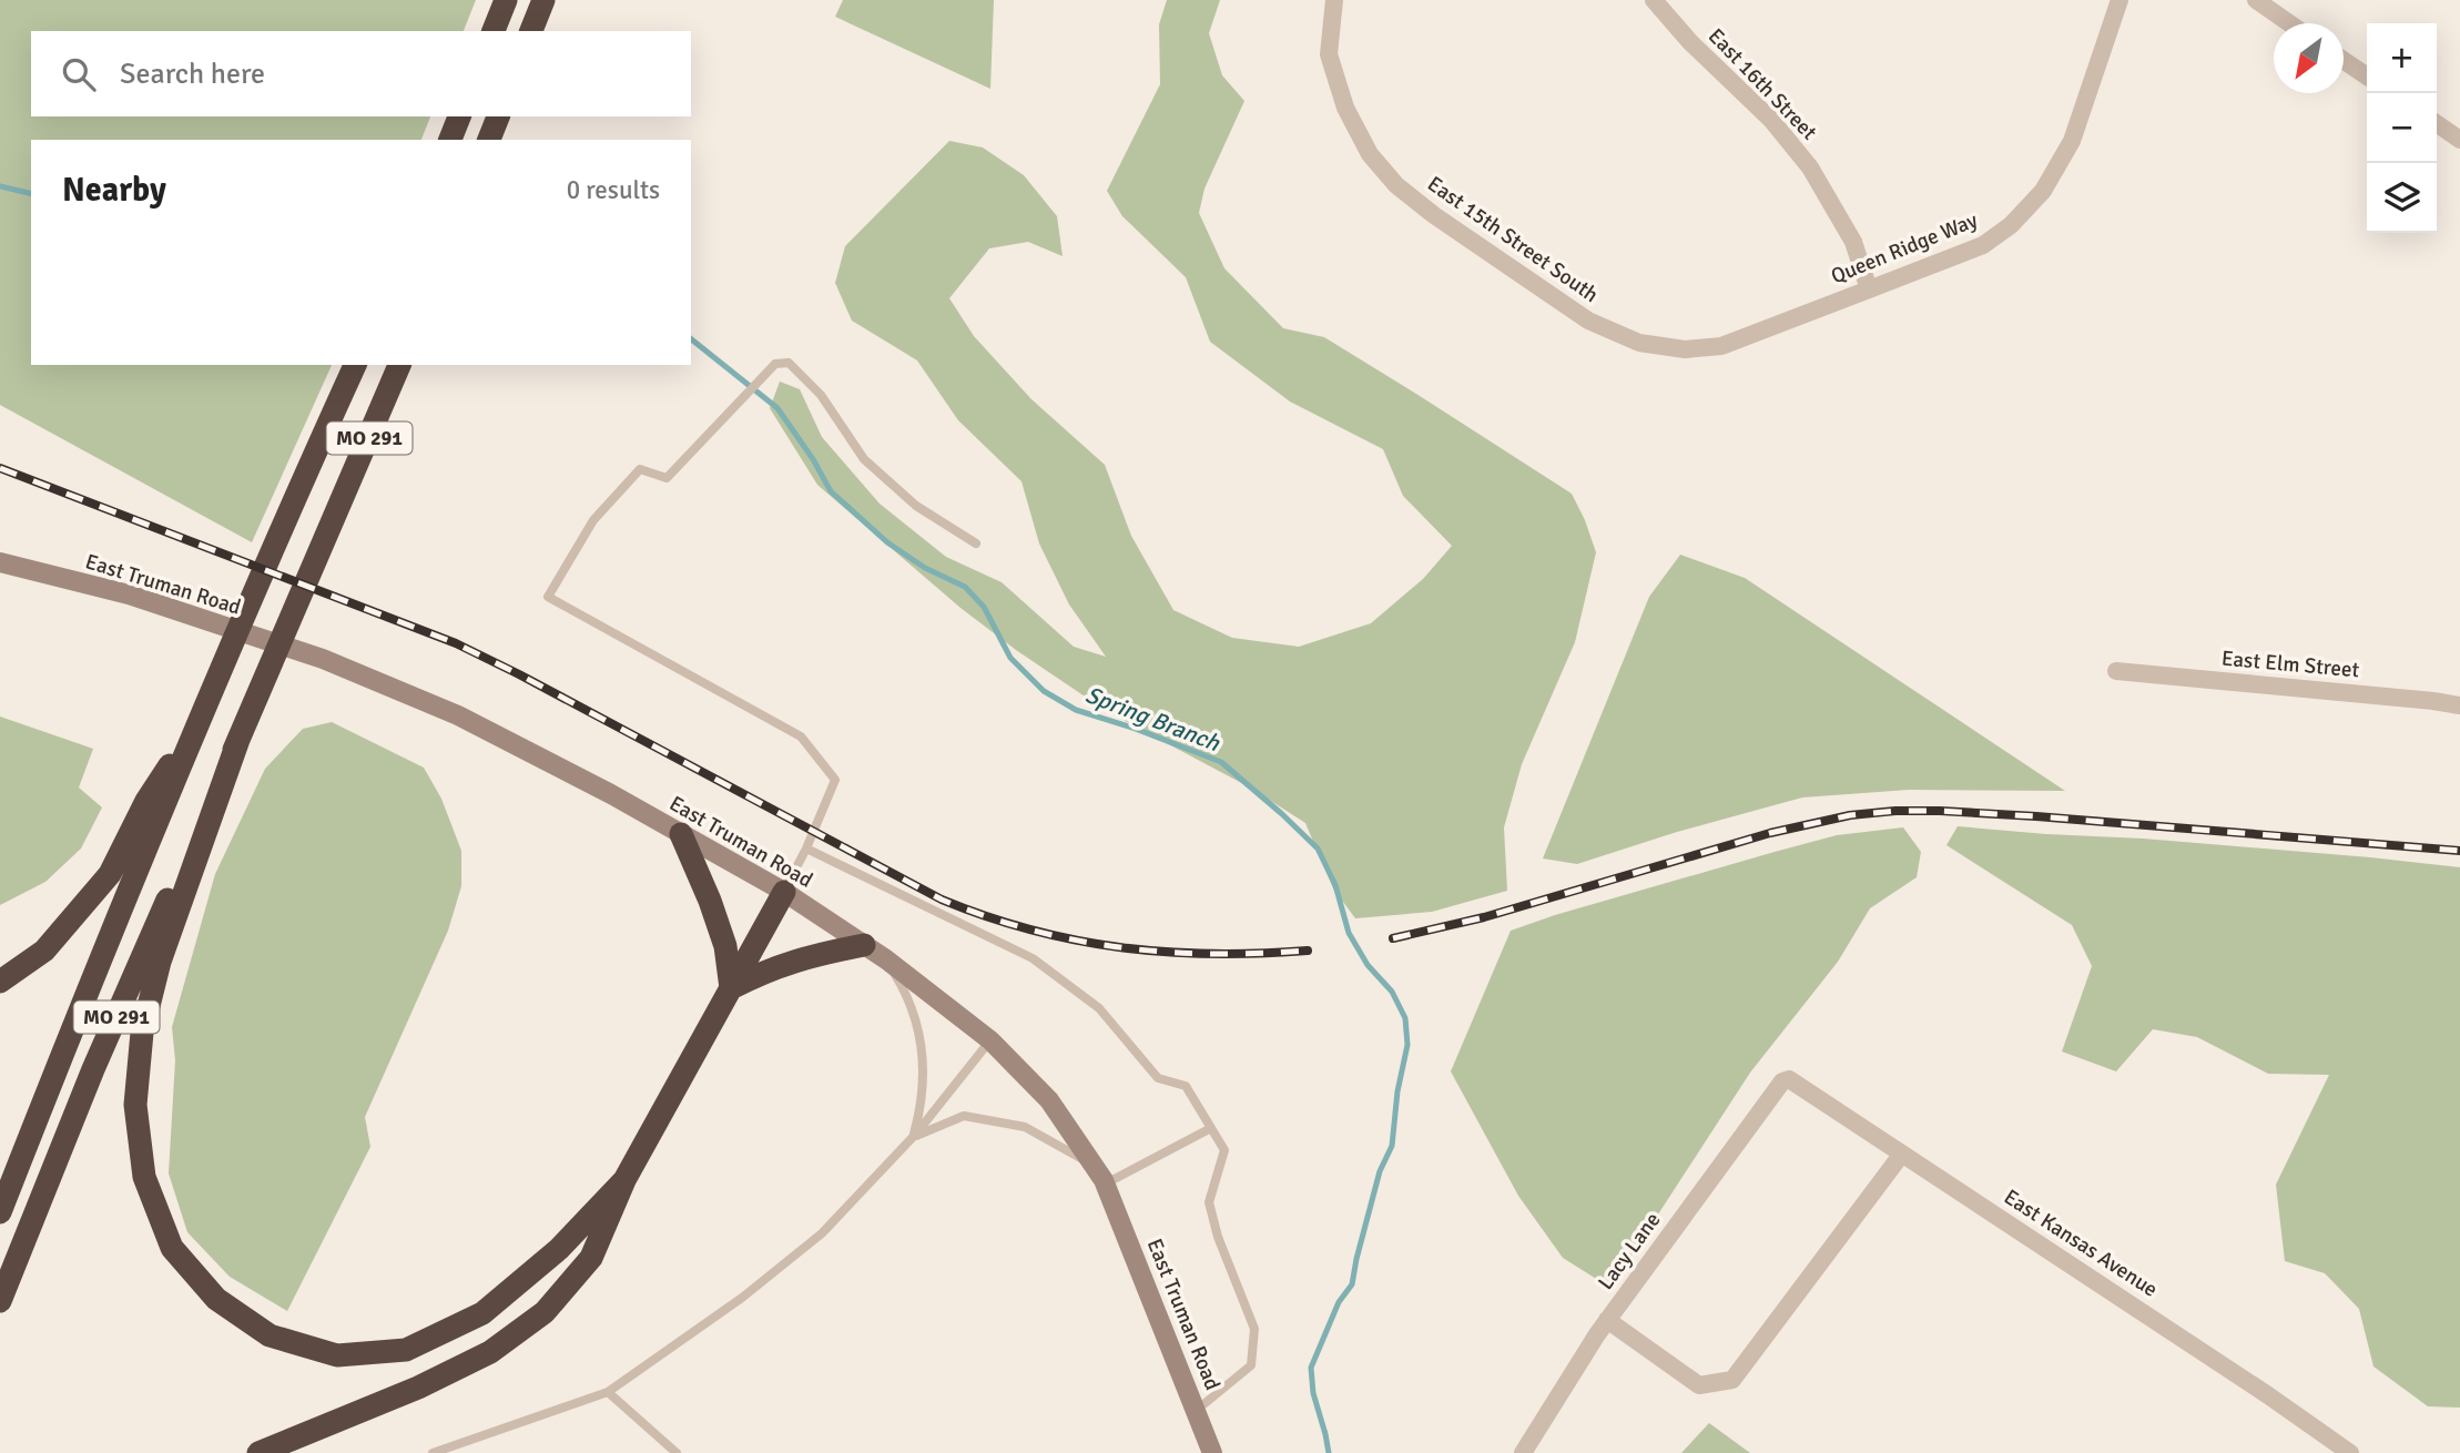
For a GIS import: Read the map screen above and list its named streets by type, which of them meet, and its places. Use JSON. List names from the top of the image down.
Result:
{
  "streets": {
    "highway": ["MO 291"],
    "main road": ["East Truman Road"],
    "street": [
      "East 16th Street",
      "East 15th Street South",
      "Queen Ridge Way",
      "East Elm Street",
      "East Kansas Avenue",
      "Lacy Lane"
    ]
  },
  "crossings": [
    ["East 16th Street", "Queen Ridge Way"],
    ["East 15th Street South", "Queen Ridge Way"],
    ["East Kansas Avenue", "Lacy Lane"]
  ],
  "water": ["Spring Branch"],
  "north": "bottom left",
  "page": {
    "map_buttons": ["+", "−"],
    "search": "Search here",
    "heading": ["Nearby", "0 results"]
  }
}
